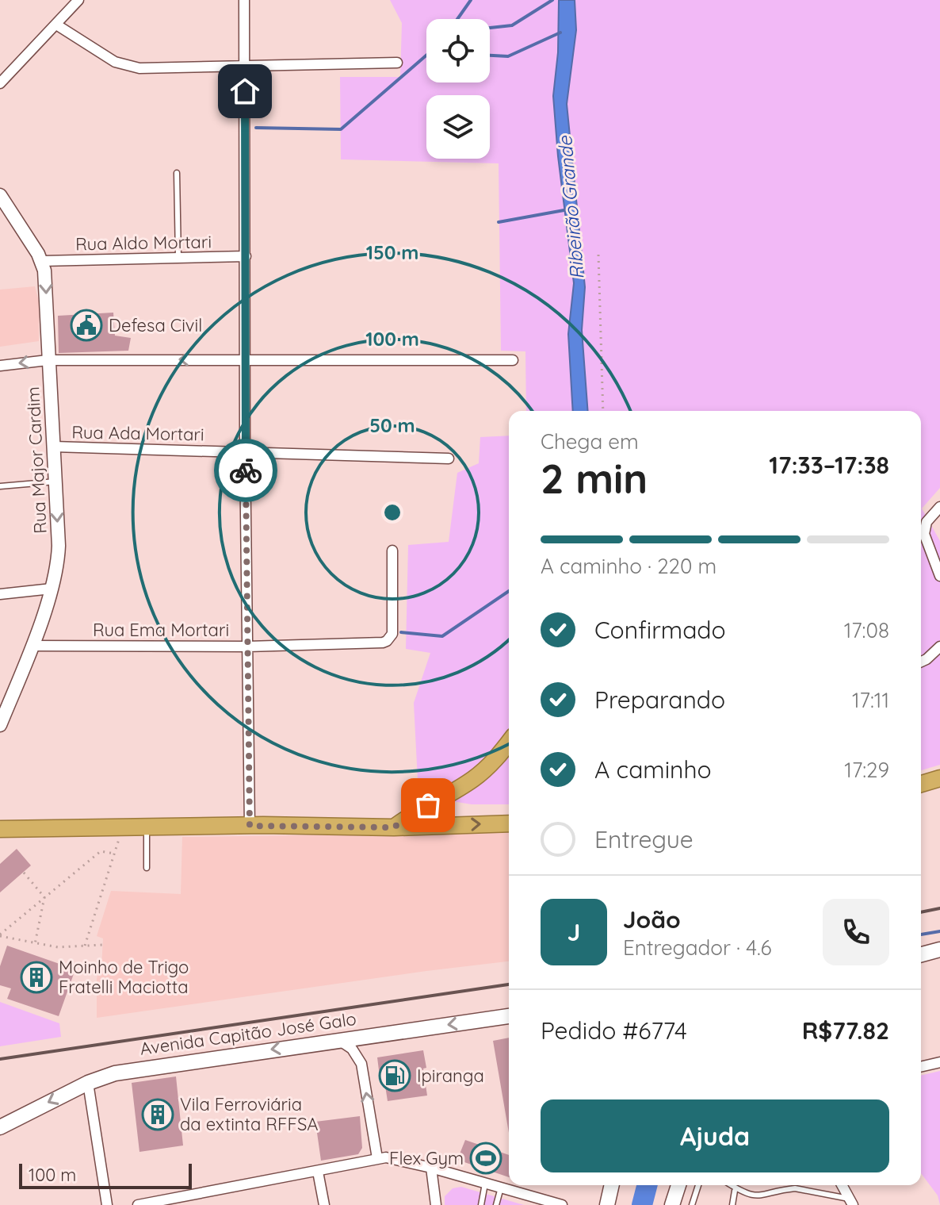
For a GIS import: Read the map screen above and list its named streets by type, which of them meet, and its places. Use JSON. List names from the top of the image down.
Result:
{
  "streets": {
    "main road": ["Avenida Capitão José Galo"],
    "street": [
      "Rua Aldo Mortari",
      "Rua Ada Mortari",
      "Rua Major Cardim",
      "Rua Ema Mortari"
    ]
  },
  "crossings": [
    ["Rua Aldo Mortari", "Rua Major Cardim"],
    ["Rua Ada Mortari", "Rua Major Cardim"],
    ["Rua Major Cardim", "Rua Ema Mortari"]
  ],
  "one_way": ["Rua Major Cardim", "Avenida Capitão José Galo"],
  "water": ["Ribeirão Grande"],
  "places": {
    "public building": ["Defesa Civil"],
    "building": ["Moinho de Trigo Fratelli Maciotta", "Vila Ferroviária da extinta RFFSA"],
    "fuel station": ["Ipiranga"],
    "sports": ["Flex Gym"]
  },
  "scale_bar": "100 m",
  "page": {
    "heading": ["2 min", "Chega em", "17:33–17:38"],
    "panel": [
      "João",
      "Entregador · 4.6",
      "Pedido #6774",
      "R$77.82"
    ],
    "bar": "A caminho · 220 m",
    "list": [
      ["Confirmado", "17:08"],
      ["Preparando", "17:11"],
      ["A caminho", "17:29"],
      "Entregue"
    ],
    "round": "J",
    "buttons": "Ajuda",
    "scale": "100 m"
  },
  "rings": ["150 m", "100 m", "50 m"]
}
